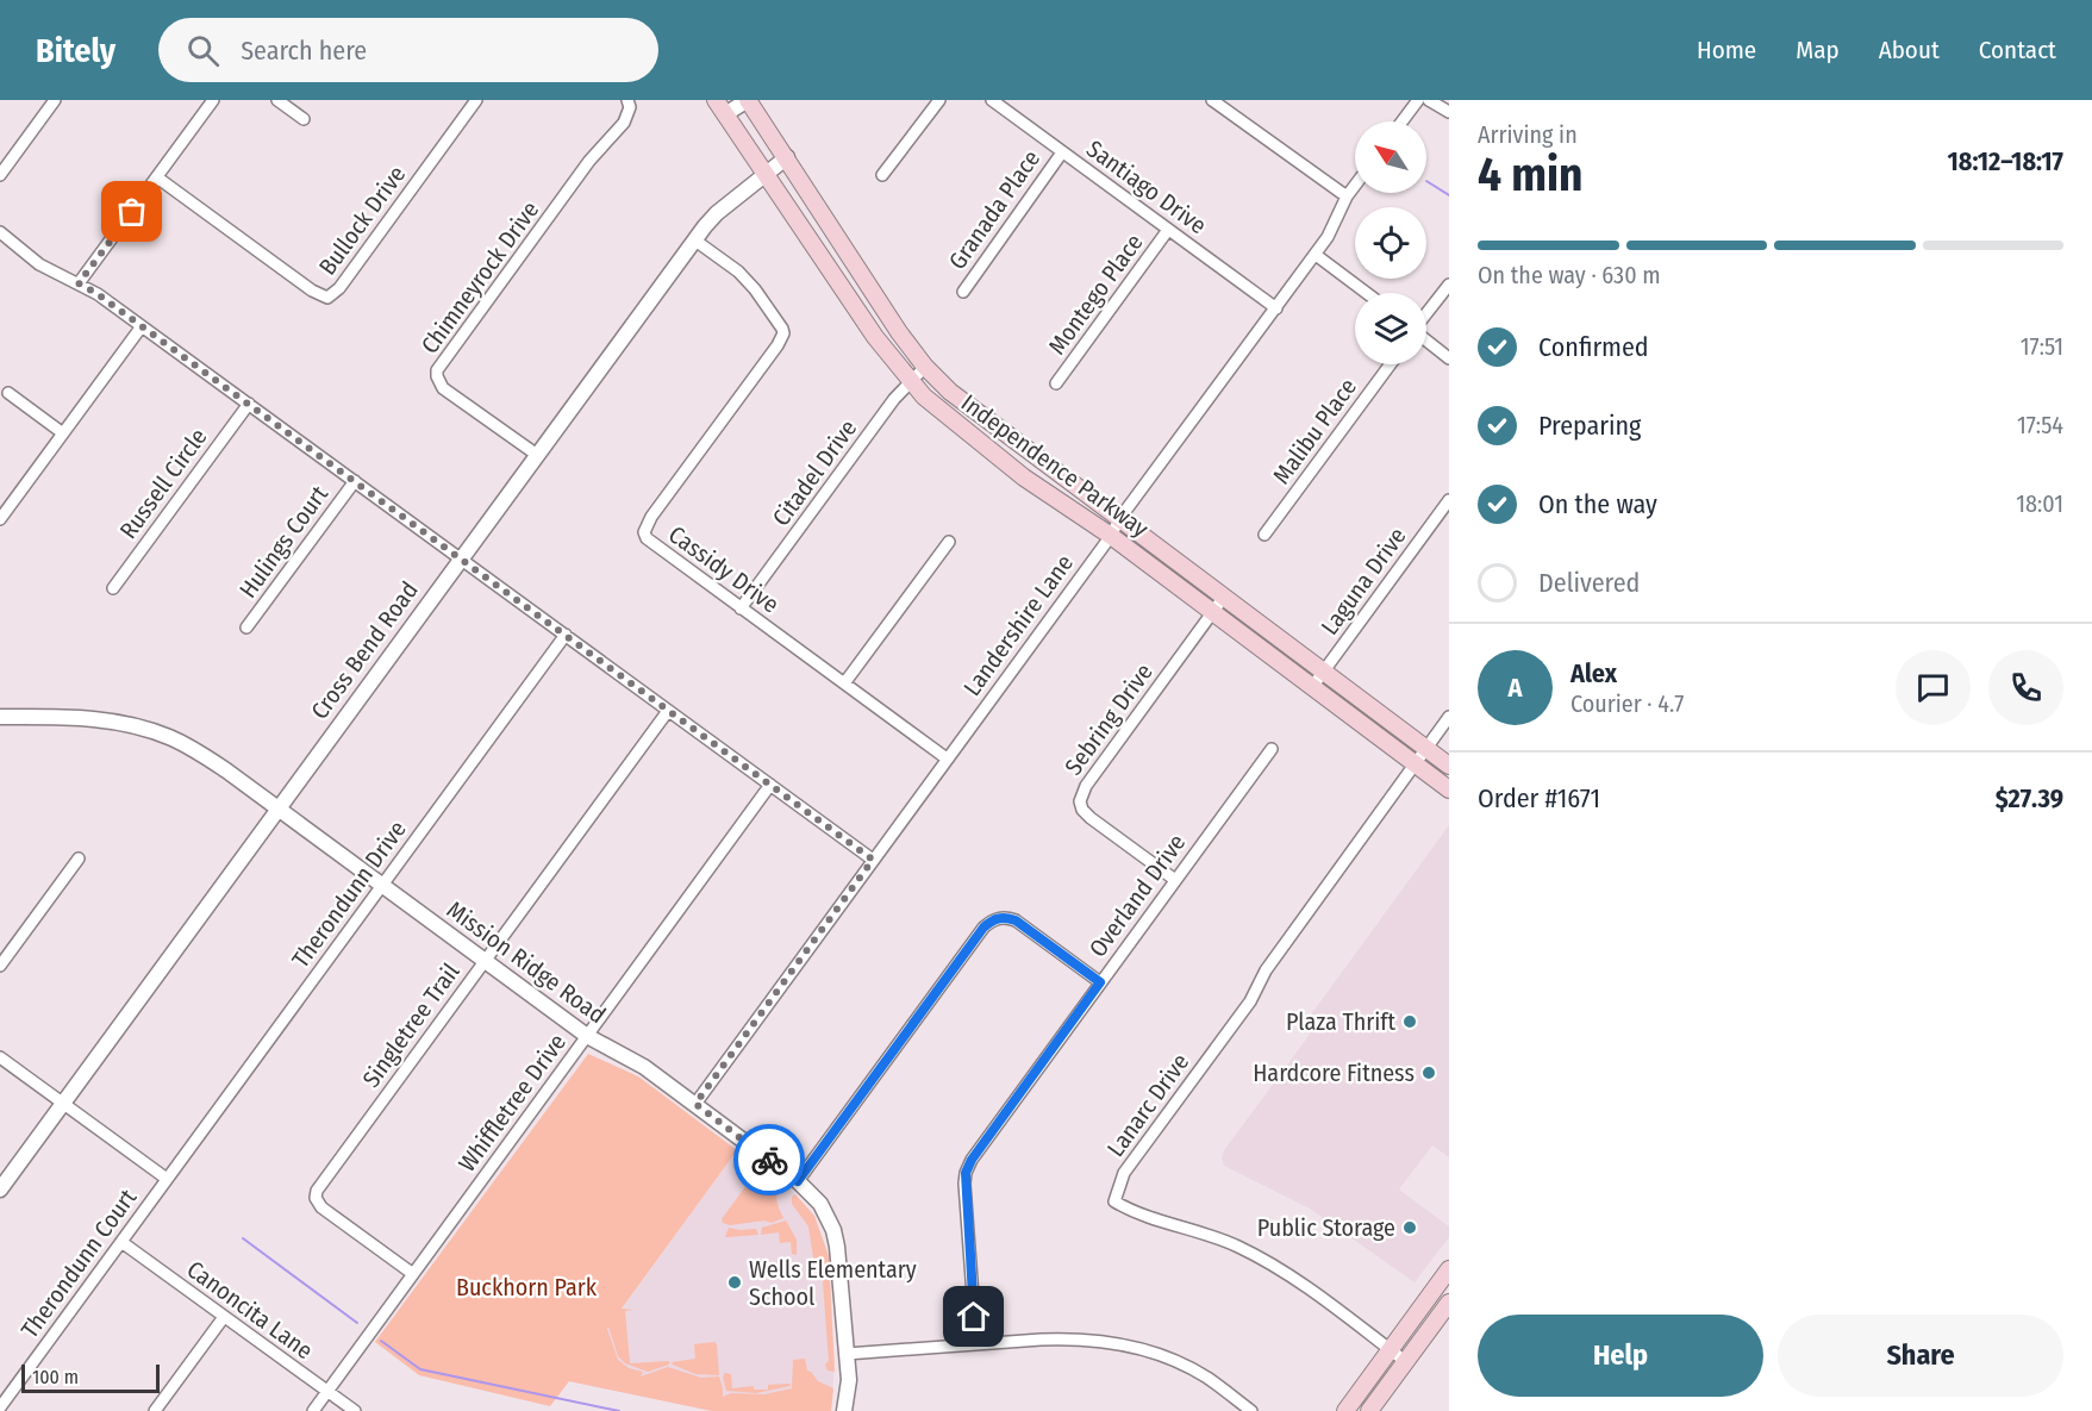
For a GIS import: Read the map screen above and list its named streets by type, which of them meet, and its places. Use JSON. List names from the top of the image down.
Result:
{
  "streets": {
    "main road": ["Independence Parkway"],
    "street": [
      "Santiago Drive",
      "Granada Place",
      "Bullock Drive",
      "Chimneyrock Drive",
      "Montego Place",
      "Malibu Place",
      "Citadel Drive",
      "Russell Circle",
      "Hulings Court",
      "Cassidy Drive",
      "Laguna Drive",
      "Landershire Lane",
      "Cross Bend Road",
      "Sebring Drive",
      "Therondunn Drive",
      "Overland Drive",
      "Mission Ridge Road",
      "Singletree Trail",
      "Whiffletree Drive",
      "Lanarc Drive",
      "Therondunn Court",
      "Canoncita Lane"
    ]
  },
  "crossings": [
    ["Santiago Drive", "Granada Place"],
    ["Santiago Drive", "Montego Place"],
    ["Santiago Drive", "Landershire Lane"],
    ["Chimneyrock Drive", "Cross Bend Road"],
    ["Independence Parkway", "Citadel Drive"],
    ["Independence Parkway", "Laguna Drive"],
    ["Independence Parkway", "Landershire Lane"],
    ["Independence Parkway", "Cross Bend Road"],
    ["Independence Parkway", "Sebring Drive"],
    ["Independence Parkway", "Lanarc Drive"],
    ["Citadel Drive", "Cassidy Drive"],
    ["Cassidy Drive", "Landershire Lane"],
    ["Cassidy Drive", "Cross Bend Road"],
    ["Landershire Lane", "Mission Ridge Road"],
    ["Cross Bend Road", "Mission Ridge Road"],
    ["Sebring Drive", "Overland Drive"],
    ["Therondunn Drive", "Mission Ridge Road"],
    ["Therondunn Drive", "Therondunn Court"],
    ["Mission Ridge Road", "Singletree Trail"],
    ["Mission Ridge Road", "Whiffletree Drive"],
    ["Singletree Trail", "Whiffletree Drive"],
    ["Whiffletree Drive", "Canoncita Lane"],
    ["Therondunn Court", "Canoncita Lane"]
  ],
  "parks": ["Buckhorn Park"],
  "places": [
    "Plaza Thrift",
    "Hardcore Fitness",
    "Public Storage",
    "Wells Elementary School"
  ],
  "scale_bar": "100 m",
  "north": "top left",
  "page": {
    "header": "Bitely",
    "search": "Search here",
    "nav": [
      "Home",
      "Map",
      "About",
      "Contact"
    ],
    "heading": ["4 min", "Arriving in", "18:12–18:17"],
    "panel": [
      "Alex",
      "Courier · 4.7",
      "Order #1671",
      "$27.39"
    ],
    "bar": "On the way · 630 m",
    "list": [
      ["Confirmed", "17:51"],
      ["Preparing", "17:54"],
      ["On the way", "18:01"],
      "Delivered"
    ],
    "round": "A",
    "buttons": ["Help", "Share"],
    "scale": "100 m"
  }
}
